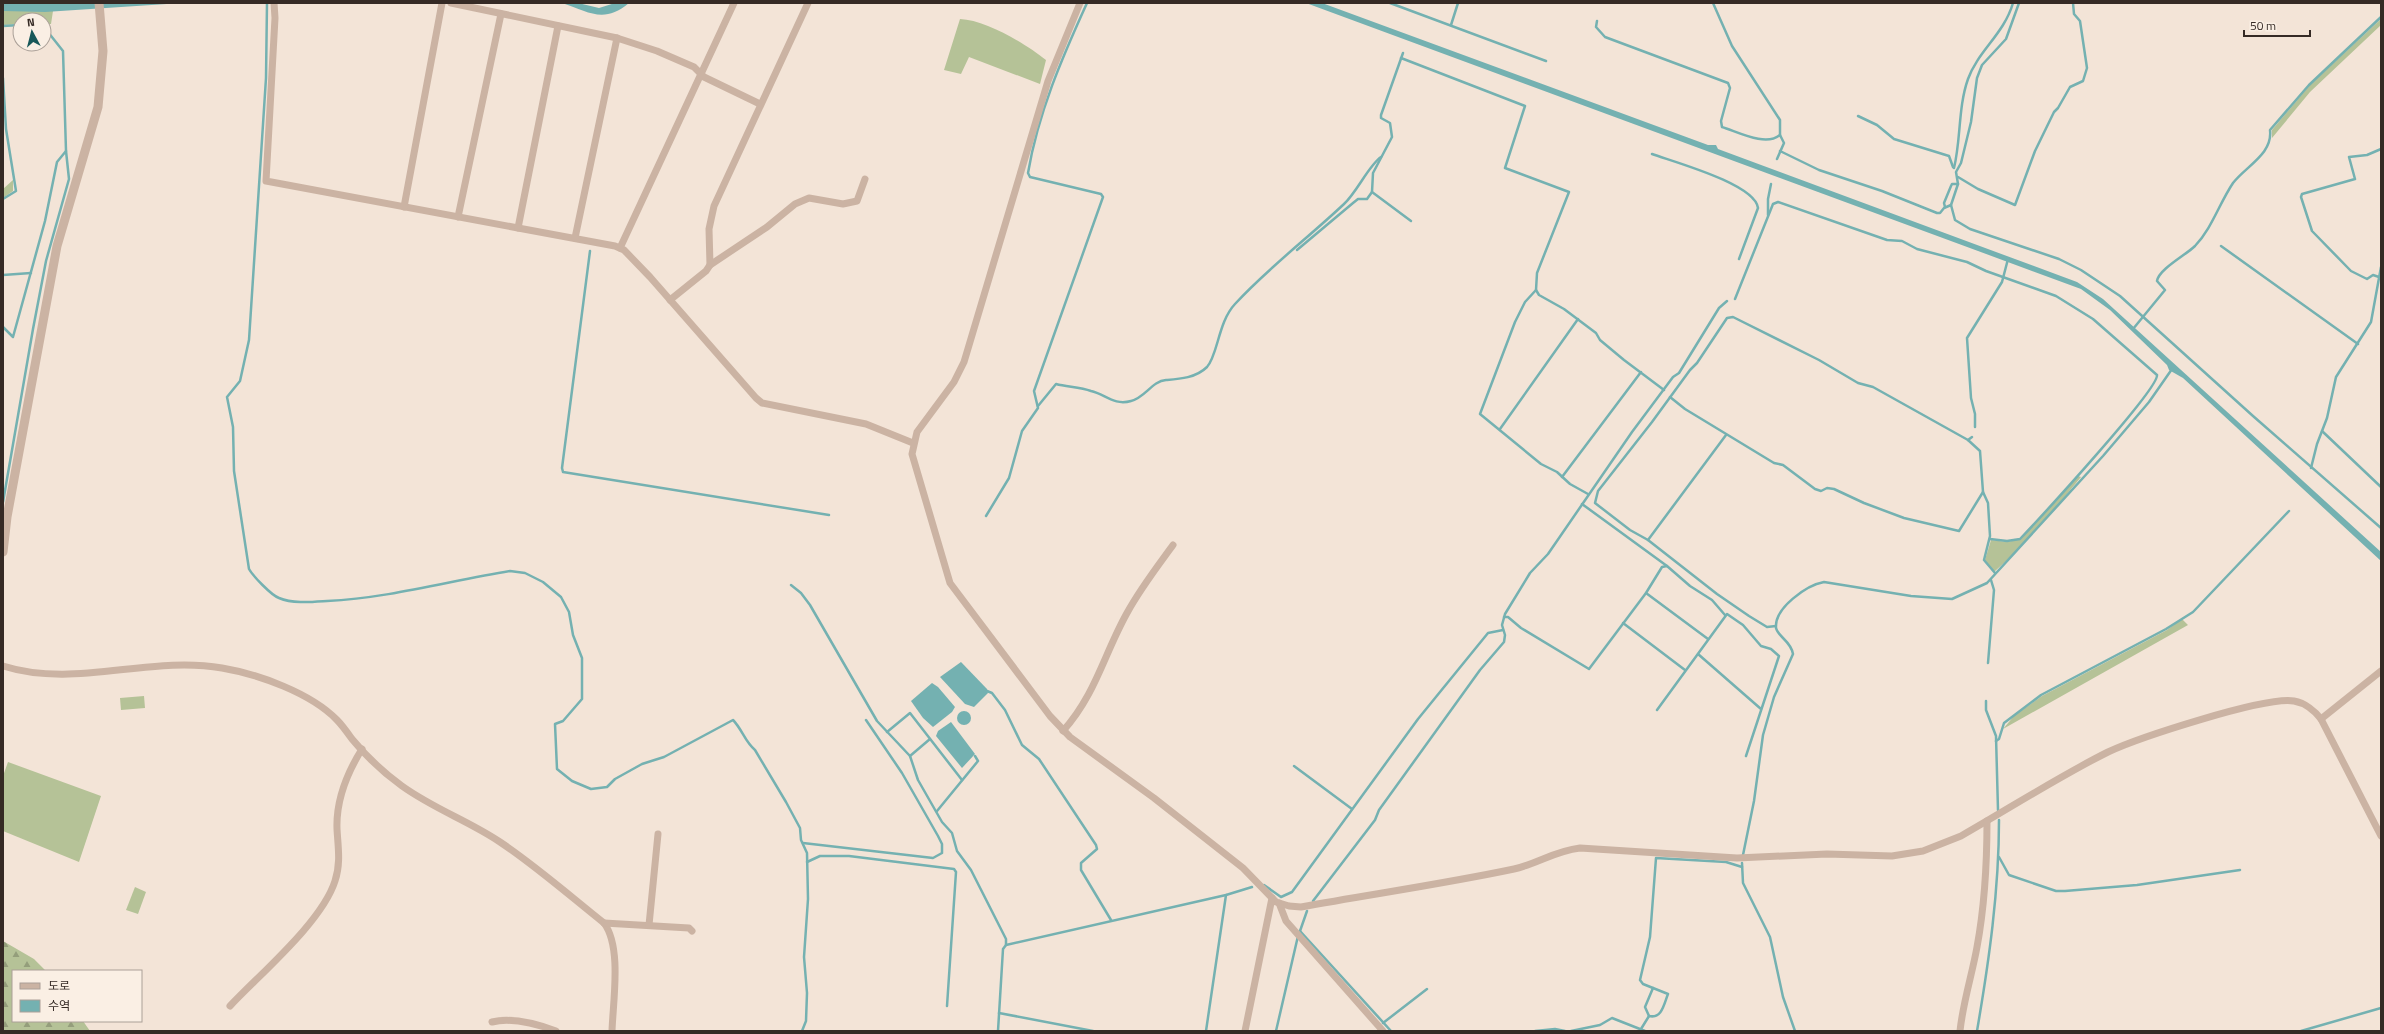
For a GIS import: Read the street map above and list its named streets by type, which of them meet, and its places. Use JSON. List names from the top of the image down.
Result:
{
  "legend": ["도로", "수역"],
  "scale_bar": "50 m",
  "north": "top"
}
